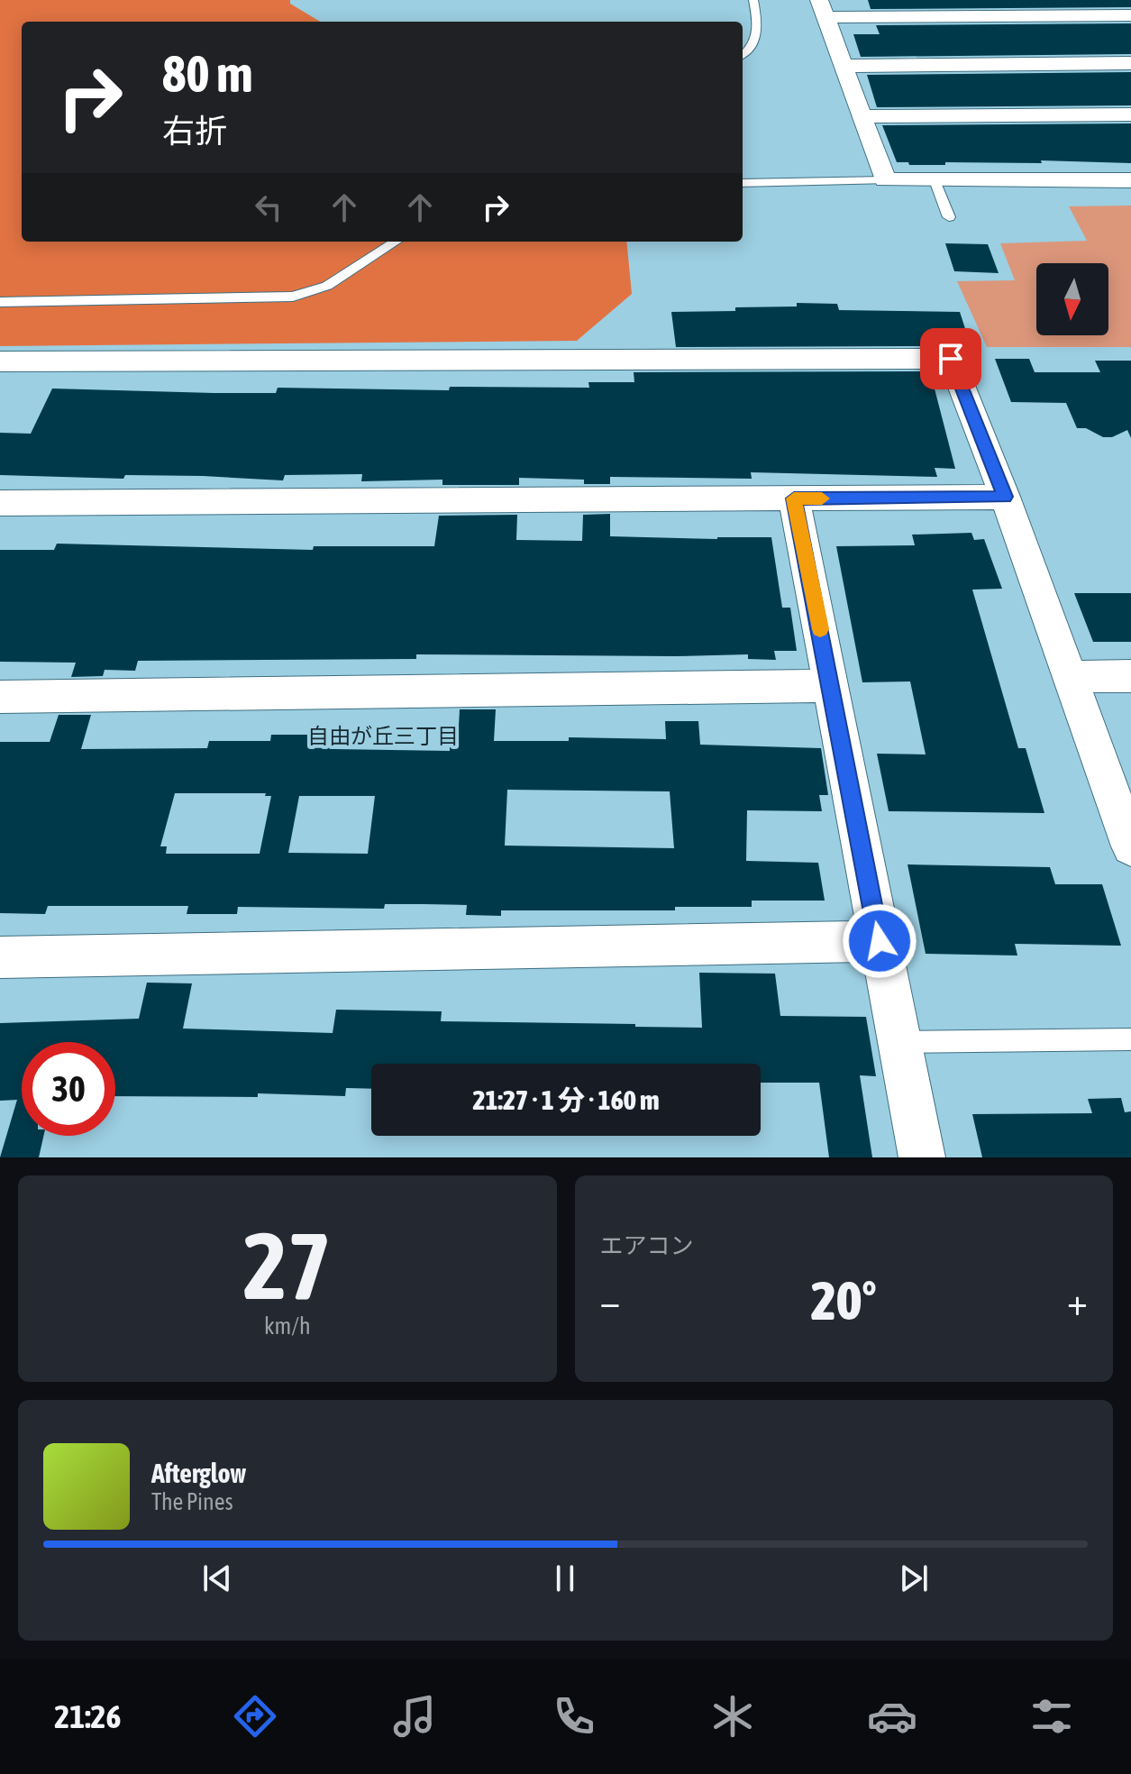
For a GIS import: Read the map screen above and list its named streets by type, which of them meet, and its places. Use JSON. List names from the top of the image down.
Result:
{
  "districts": ["自由が丘三丁目"],
  "north": "bottom",
  "page": {
    "turn": ["80 m", "右折"],
    "limit": "30",
    "trip": "21:27 · 1 分 · 160 m",
    "tile": [
      ["27", "km/h"],
      "エアコン"
    ],
    "heat": ["−", "20°", "+"],
    "song": ["Afterglow", "The Pines"],
    "tabs": "21:26"
  }
}
